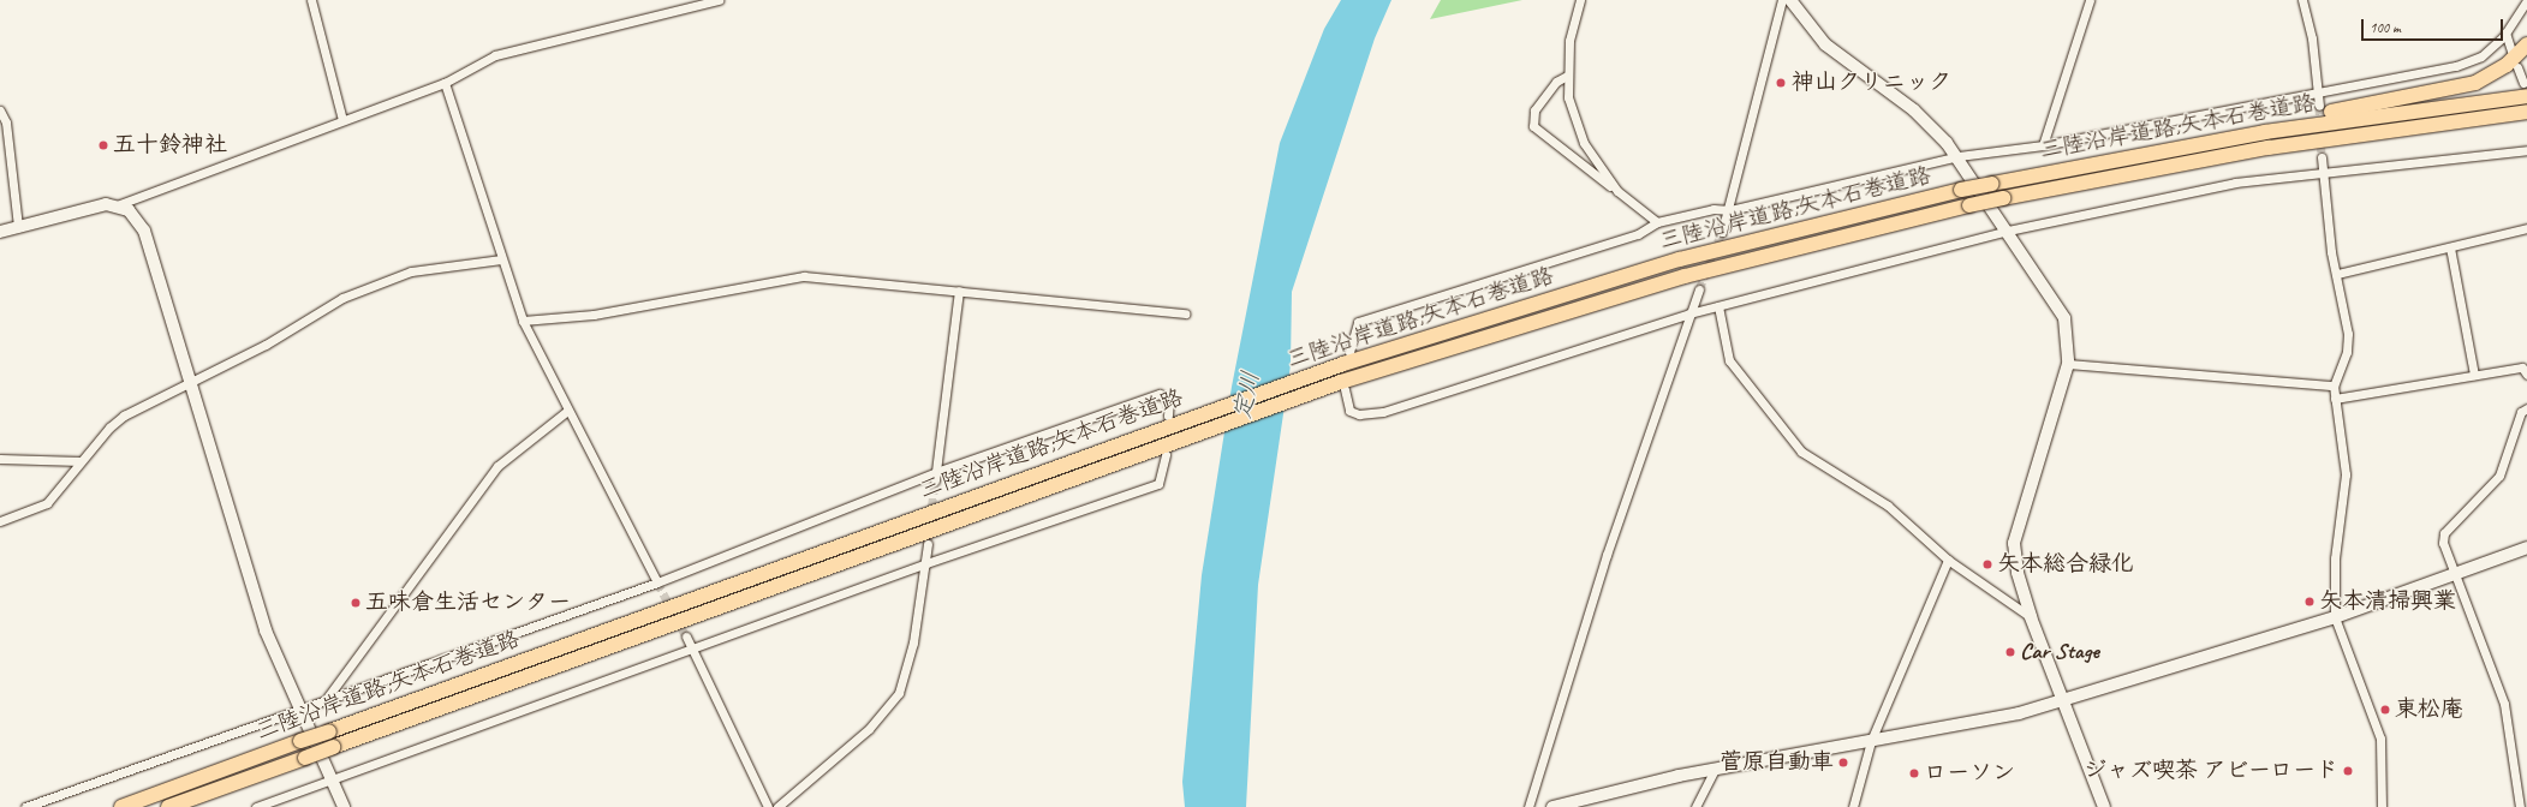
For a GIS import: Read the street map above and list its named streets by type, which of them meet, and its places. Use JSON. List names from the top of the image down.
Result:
{
  "streets": {
    "highway": ["三陸沿岸道路;矢本石巻道路"]
  },
  "water": ["定川"],
  "places": [
    "神山クリニック",
    "五十鈴神社",
    "矢本総合緑化",
    "矢本清掃興業",
    "五味倉生活センター",
    "Car Stage",
    "東松庵",
    "菅原自動車",
    "ジャズ喫茶 アビーロード",
    "ローソン"
  ],
  "scale_bar": "100 m"
}
